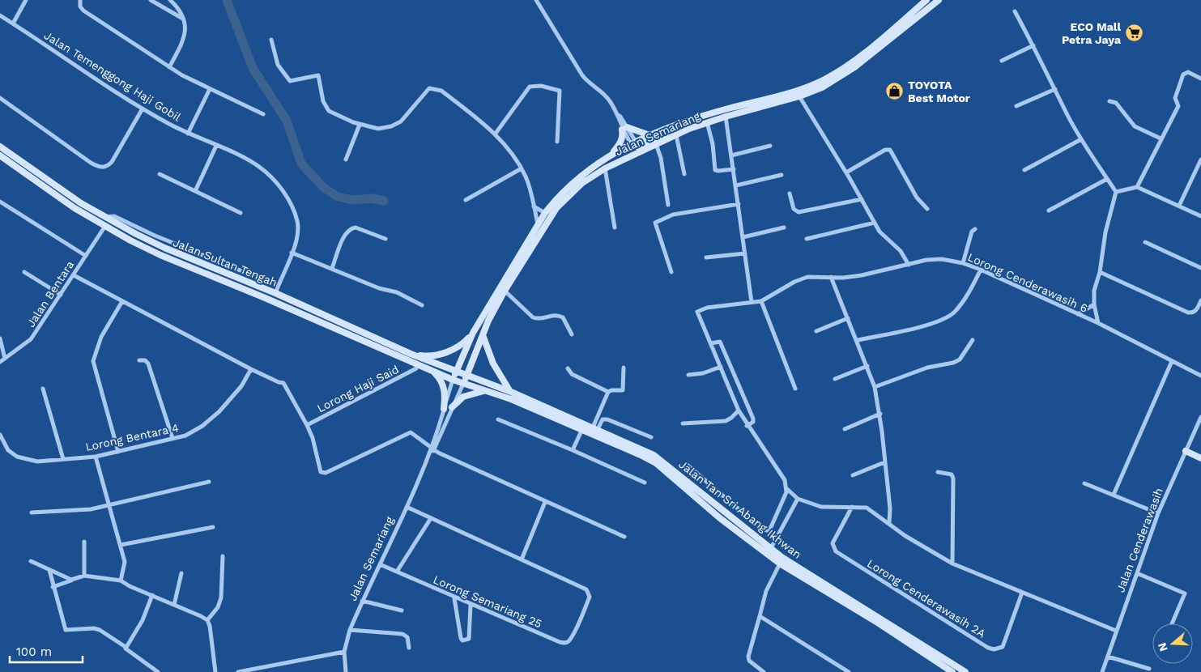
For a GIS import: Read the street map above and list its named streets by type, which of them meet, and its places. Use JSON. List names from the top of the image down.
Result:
{
  "streets": {
    "main road": ["Jalan Semariang", "Jalan Sultan Tengah", "Jalan Tan Sri Abang Ikhwan"],
    "street": [
      "Jalan Temenggong Haji Gobil",
      "Lorong Cenderawasih 6",
      "Jalan Bentara",
      "Lorong Haji Said",
      "Lorong Bentara 4",
      "Jalan Cenderawasih",
      "Lorong Cenderawasih 2A",
      "Lorong Semariang 25"
    ]
  },
  "crossings": [
    ["Jalan Temenggong Haji Gobil", "Jalan Sultan Tengah"],
    ["Jalan Semariang", "Jalan Sultan Tengah"],
    ["Jalan Semariang", "Lorong Semariang 25"],
    ["Jalan Sultan Tengah", "Jalan Bentara"],
    ["Jalan Sultan Tengah", "Jalan Tan Sri Abang Ikhwan"]
  ],
  "places": {
    "supermarket": ["ECO Mall Petra Jaya"],
    "shop": ["TOYOTA Best Motor"]
  },
  "scale_bar": "100 m",
  "north": "left"
}
